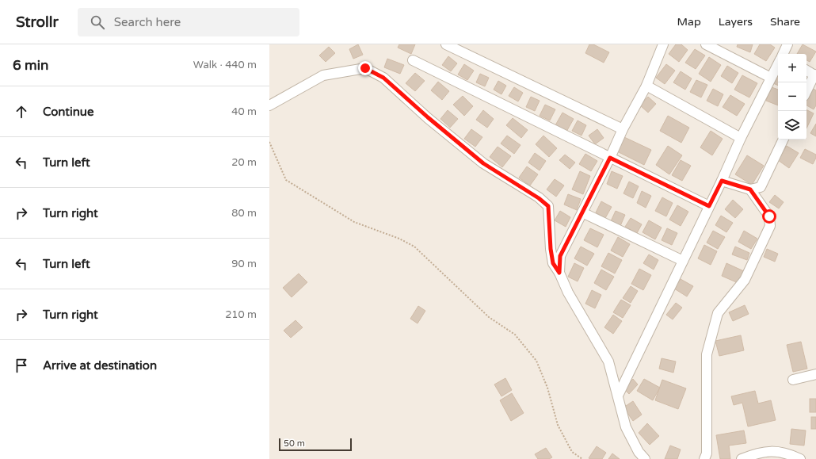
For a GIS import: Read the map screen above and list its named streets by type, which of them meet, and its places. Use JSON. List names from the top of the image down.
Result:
{
  "scale_bar": "50 m",
  "page": {
    "header": "Strollr",
    "search": "Search here",
    "nav": ["Map", "Layers", "Share"],
    "heading": ["6 min", "Walk · 440 m"],
    "map_buttons": ["+", "−"],
    "list": [
      ["Continue", "40 m"],
      ["Turn left", "20 m"],
      ["Turn right", "80 m"],
      ["Turn left", "90 m"],
      ["Turn right", "210 m"],
      "Arrive at destination"
    ],
    "scale": "50 m"
  }
}
